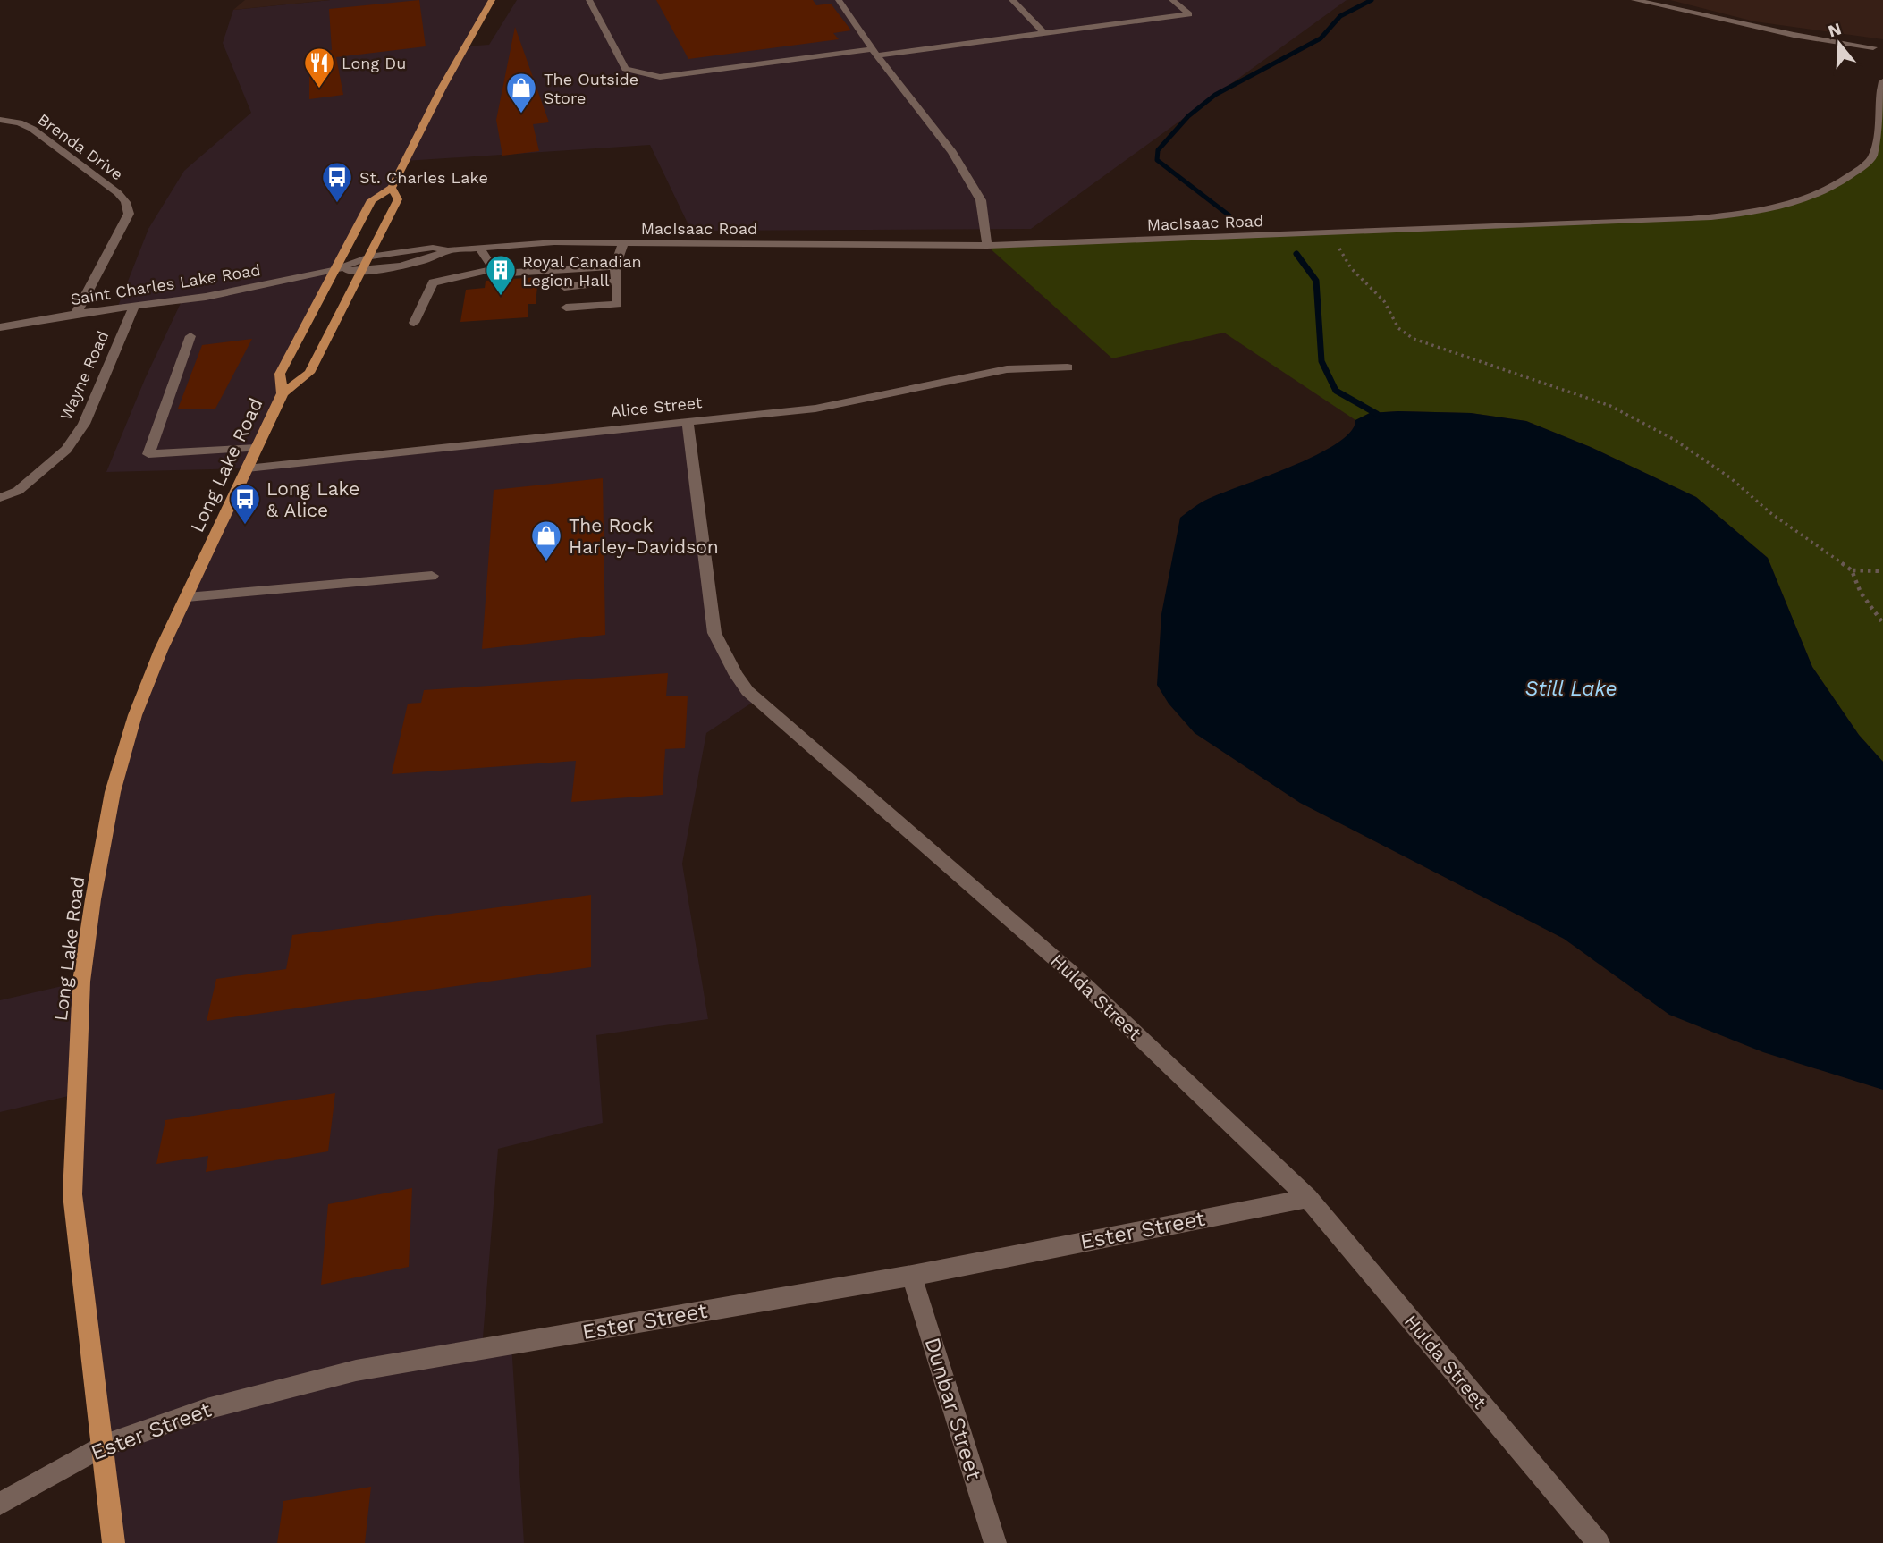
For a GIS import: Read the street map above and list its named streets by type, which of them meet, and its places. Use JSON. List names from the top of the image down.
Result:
{
  "streets": {
    "main road": ["Long Lake Road"],
    "street": [
      "Brenda Drive",
      "MacIsaac Road",
      "Saint Charles Lake Road",
      "Wayne Road",
      "Alice Street",
      "Hulda Street",
      "Ester Street",
      "Dunbar Street"
    ]
  },
  "crossings": [
    ["Brenda Drive", "Saint Charles Lake Road"],
    ["MacIsaac Road", "Saint Charles Lake Road"],
    ["MacIsaac Road", "Long Lake Road"],
    ["Saint Charles Lake Road", "Wayne Road"],
    ["Saint Charles Lake Road", "Long Lake Road"],
    ["Alice Street", "Long Lake Road"],
    ["Alice Street", "Hulda Street"],
    ["Long Lake Road", "Ester Street"],
    ["Hulda Street", "Ester Street"],
    ["Ester Street", "Dunbar Street"]
  ],
  "water": ["Still Lake"],
  "places": {
    "restaurant": ["Long Du"],
    "shop": ["The Outside Store", "The Rock Harley-Davidson"],
    "bus stop": ["St. Charles Lake", "Long Lake & Alice"],
    "building": ["Royal Canadian Legion Hall"]
  },
  "north": "top"
}
